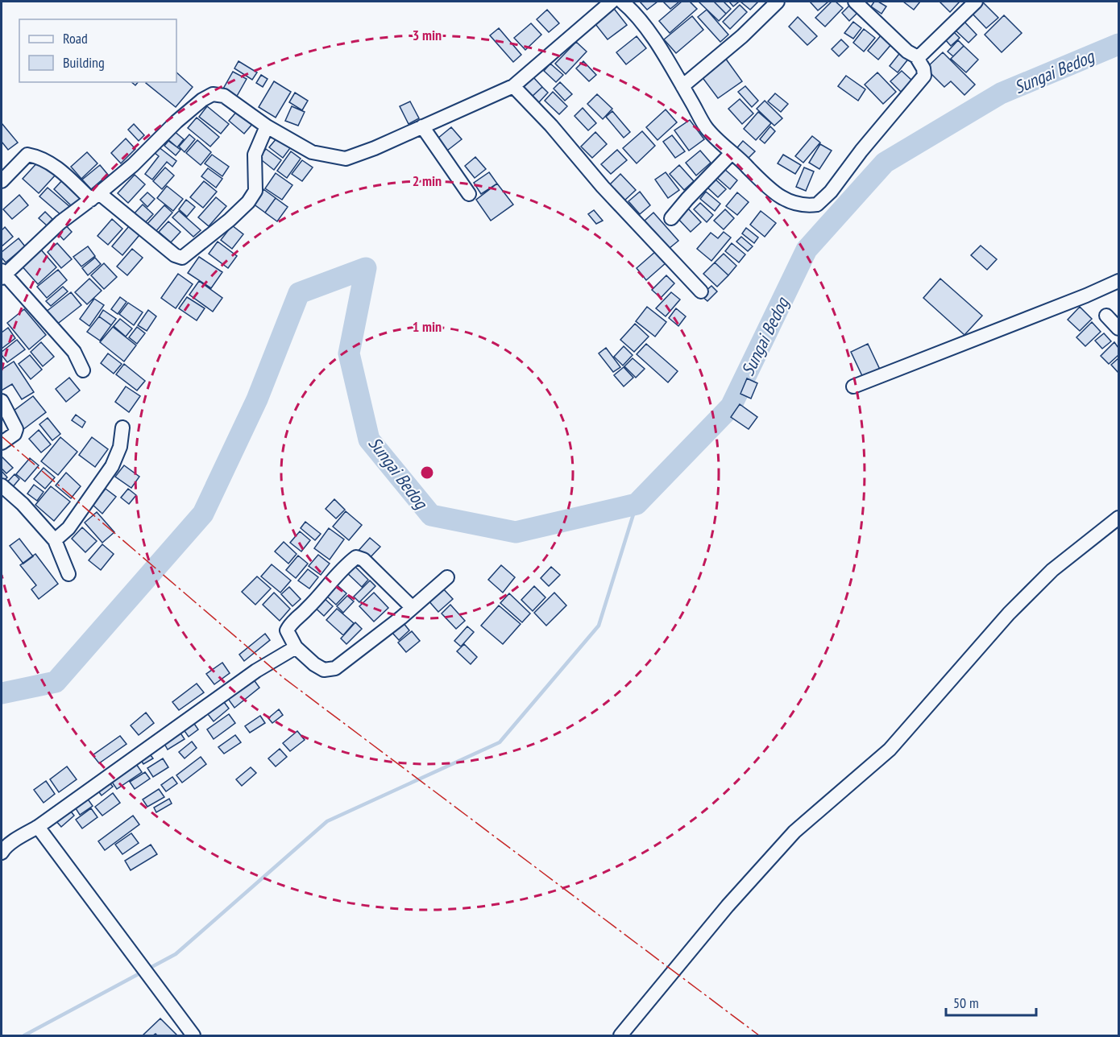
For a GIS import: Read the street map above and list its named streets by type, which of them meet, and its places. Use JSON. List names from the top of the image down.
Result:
{
  "water": ["Sungai Bedog"],
  "legend": ["Road", "Building"],
  "scale_bar": "50 m",
  "rings": ["3 min", "2 min", "1 min"]
}
